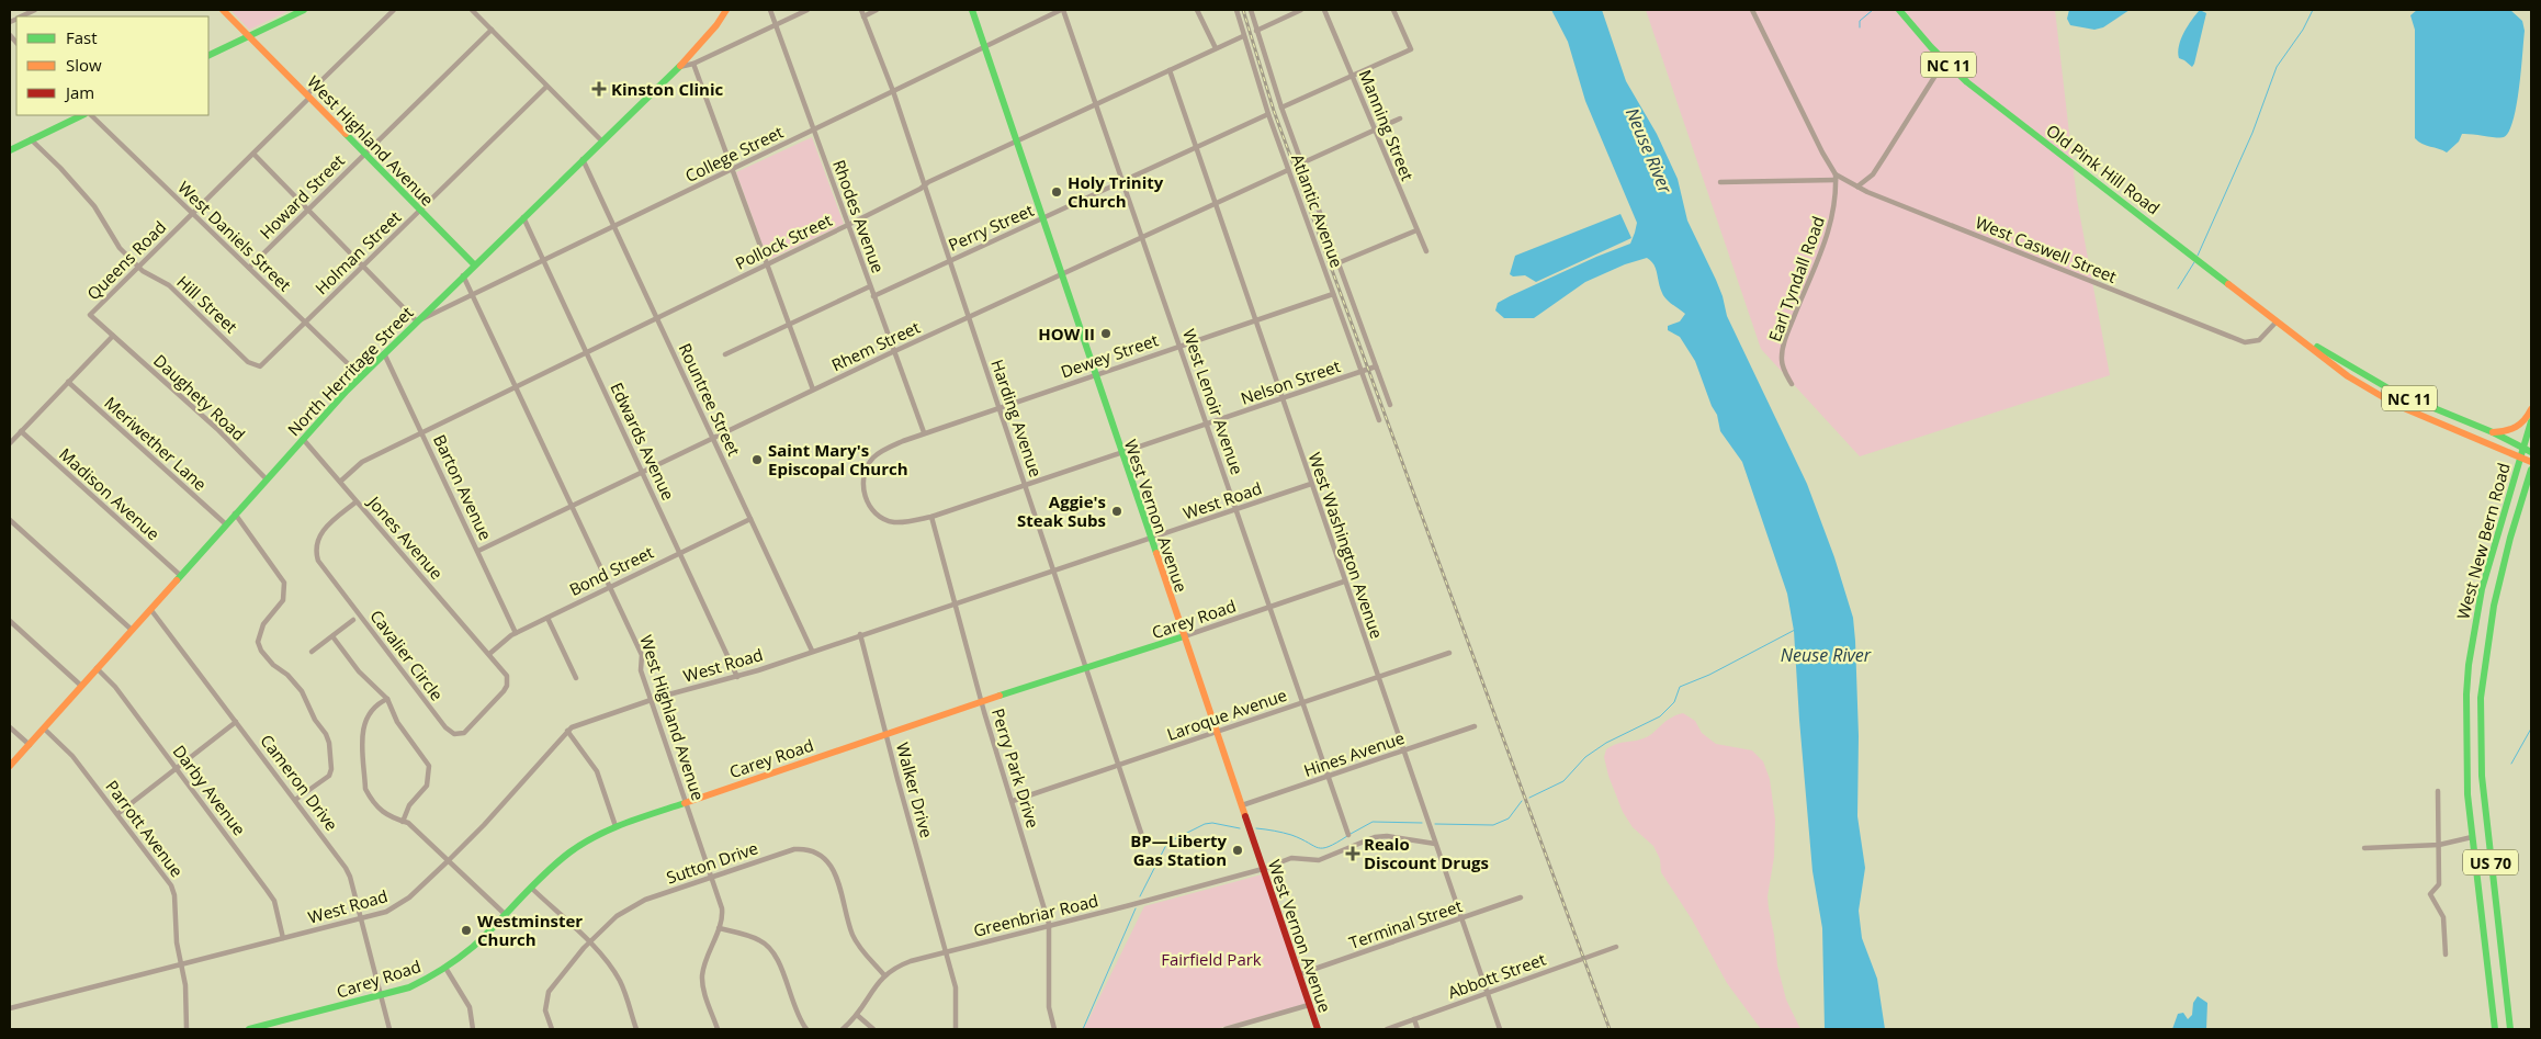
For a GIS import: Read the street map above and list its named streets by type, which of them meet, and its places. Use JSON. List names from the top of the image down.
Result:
{
  "streets": {
    "main road": [
      "NC 11",
      "West Highland Avenue",
      "Old Pink Hill Road",
      "North Herritage Street",
      "West Vernon Avenue",
      "West New Bern Road",
      "Carey Road",
      "US 70"
    ],
    "street": [
      "Manning Street",
      "College Street",
      "Howard Street",
      "Atlantic Avenue",
      "Rhodes Avenue",
      "Perry Street",
      "West Daniels Street",
      "Pollock Street",
      "West Caswell Street",
      "Holman Street",
      "Queens Road",
      "Earl Tyndall Road",
      "Hill Street",
      "Rhem Street",
      "Dewey Street",
      "Nelson Street",
      "Daughety Road",
      "Rountree Street",
      "West Lenoir Avenue",
      "Harding Avenue",
      "Edwards Avenue",
      "Meriwether Lane",
      "Barton Avenue",
      "Madison Avenue",
      "West Road",
      "Jones Avenue",
      "West Washington Avenue",
      "Bond Street",
      "Cavalier Circle",
      "Laroque Avenue",
      "Hines Avenue",
      "Perry Park Drive",
      "Cameron Drive",
      "Darby Avenue",
      "Walker Drive",
      "Parrott Avenue",
      "Sutton Drive",
      "Greenbriar Road",
      "Terminal Street",
      "Abbott Street"
    ]
  },
  "crossings": [
    ["West Highland Avenue", "College Street"],
    ["West Highland Avenue", "Howard Street"],
    ["West Highland Avenue", "Pollock Street"],
    ["West Highland Avenue", "Holman Street"],
    ["West Highland Avenue", "Queens Road"],
    ["West Highland Avenue", "Rhem Street"],
    ["West Highland Avenue", "North Herritage Street"],
    ["West Highland Avenue", "West Road"],
    ["West Highland Avenue", "Bond Street"],
    ["West Highland Avenue", "Carey Road"],
    ["West Highland Avenue", "Sutton Drive"],
    ["College Street", "Rhodes Avenue"],
    ["College Street", "North Herritage Street"],
    ["College Street", "Rountree Street"],
    ["College Street", "West Lenoir Avenue"],
    ["College Street", "Harding Avenue"],
    ["College Street", "Edwards Avenue"],
    ["College Street", "West Vernon Avenue"],
    ["Old Pink Hill Road", "West Caswell Street"],
    ["Old Pink Hill Road", "West New Bern Road"],
    ["Howard Street", "West Daniels Street"],
    ["Atlantic Avenue", "Perry Street"],
    ["Atlantic Avenue", "Pollock Street"],
    ["Atlantic Avenue", "Rhem Street"],
    ["Atlantic Avenue", "Dewey Street"],
    ["Atlantic Avenue", "Nelson Street"],
    ["Rhodes Avenue", "Perry Street"],
    ["Rhodes Avenue", "Pollock Street"],
    ["Rhodes Avenue", "Rhem Street"],
    ["Rhodes Avenue", "Dewey Street"],
    ["Perry Street", "West Lenoir Avenue"],
    ["Perry Street", "Harding Avenue"],
    ["Perry Street", "West Vernon Avenue"],
    ["Perry Street", "West Washington Avenue"],
    ["West Daniels Street", "Holman Street"],
    ["West Daniels Street", "Queens Road"],
    ["West Daniels Street", "Hill Street"],
    ["West Daniels Street", "North Herritage Street"],
    ["Pollock Street", "Rountree Street"],
    ["Pollock Street", "West Lenoir Avenue"],
    ["Pollock Street", "Harding Avenue"],
    ["Pollock Street", "Edwards Avenue"],
    ["Pollock Street", "Barton Avenue"],
    ["Pollock Street", "West Vernon Avenue"],
    ["Pollock Street", "Jones Avenue"],
    ["Pollock Street", "West Washington Avenue"],
    ["West Caswell Street", "Earl Tyndall Road"],
    ["Holman Street", "Hill Street"],
    ["Queens Road", "Hill Street"],
    ["Queens Road", "Daughety Road"],
    ["Rhem Street", "Rountree Street"],
    ["Rhem Street", "West Lenoir Avenue"],
    ["Rhem Street", "Harding Avenue"],
    ["Rhem Street", "Edwards Avenue"],
    ["Rhem Street", "Barton Avenue"],
    ["Rhem Street", "West Vernon Avenue"],
    ["Rhem Street", "West Washington Avenue"],
    ["Dewey Street", "Nelson Street"],
    ["Dewey Street", "West Lenoir Avenue"],
    ["Dewey Street", "Harding Avenue"],
    ["Dewey Street", "West Vernon Avenue"],
    ["Dewey Street", "West Washington Avenue"],
    ["Dewey Street", "Perry Park Drive"],
    ["North Herritage Street", "Daughety Road"],
    ["North Herritage Street", "Rountree Street"],
    ["North Herritage Street", "Edwards Avenue"],
    ["North Herritage Street", "Meriwether Lane"],
    ["North Herritage Street", "Barton Avenue"],
    ["North Herritage Street", "Madison Avenue"],
    ["North Herritage Street", "Jones Avenue"],
    ["North Herritage Street", "Cameron Drive"],
    ["North Herritage Street", "Darby Avenue"],
    ["North Herritage Street", "Parrott Avenue"],
    ["Nelson Street", "West Lenoir Avenue"],
    ["Nelson Street", "Harding Avenue"],
    ["Nelson Street", "West Vernon Avenue"],
    ["Nelson Street", "West Washington Avenue"],
    ["Nelson Street", "Perry Park Drive"],
    ["Rountree Street", "West Road"],
    ["Rountree Street", "Bond Street"],
    ["West Lenoir Avenue", "West Road"],
    ["West Lenoir Avenue", "Carey Road"],
    ["West Lenoir Avenue", "Laroque Avenue"],
    ["West Lenoir Avenue", "Hines Avenue"],
    ["Harding Avenue", "West Road"],
    ["Harding Avenue", "Carey Road"],
    ["Harding Avenue", "Laroque Avenue"],
    ["Edwards Avenue", "West Road"],
    ["Edwards Avenue", "Bond Street"],
    ["Barton Avenue", "Bond Street"],
    ["West Road", "West Vernon Avenue"],
    ["West Road", "West Washington Avenue"],
    ["West Road", "Perry Park Drive"],
    ["West Road", "Cameron Drive"],
    ["West Road", "Darby Avenue"],
    ["West Road", "Walker Drive"],
    ["West Road", "Parrott Avenue"],
    ["West Vernon Avenue", "Carey Road"],
    ["West Vernon Avenue", "Laroque Avenue"],
    ["West Vernon Avenue", "Hines Avenue"],
    ["West Vernon Avenue", "Greenbriar Road"],
    ["West Vernon Avenue", "Terminal Street"],
    ["Jones Avenue", "Bond Street"],
    ["Jones Avenue", "Cavalier Circle"],
    ["West Washington Avenue", "Carey Road"],
    ["West Washington Avenue", "Laroque Avenue"],
    ["West Washington Avenue", "Hines Avenue"],
    ["West Washington Avenue", "Greenbriar Road"],
    ["West Washington Avenue", "Terminal Street"],
    ["West Washington Avenue", "Abbott Street"],
    ["Bond Street", "Cavalier Circle"],
    ["Carey Road", "Perry Park Drive"],
    ["Carey Road", "Cameron Drive"],
    ["Carey Road", "Walker Drive"],
    ["Laroque Avenue", "Perry Park Drive"],
    ["Perry Park Drive", "Greenbriar Road"],
    ["Walker Drive", "Greenbriar Road"],
    ["Sutton Drive", "Greenbriar Road"]
  ],
  "water": ["Neuse River"],
  "parks": ["Fairfield Park"],
  "places": {
    "health": ["Kinston Clinic", "Realo Discount Drugs"],
    "other": [
      "Holy Trinity Church",
      "HOW II",
      "Saint Mary's Episcopal Church",
      "Aggie's Steak Subs",
      "BP—Liberty Gas Station",
      "Westminster Church"
    ]
  },
  "legend": ["Fast", "Slow", "Jam"]
}
